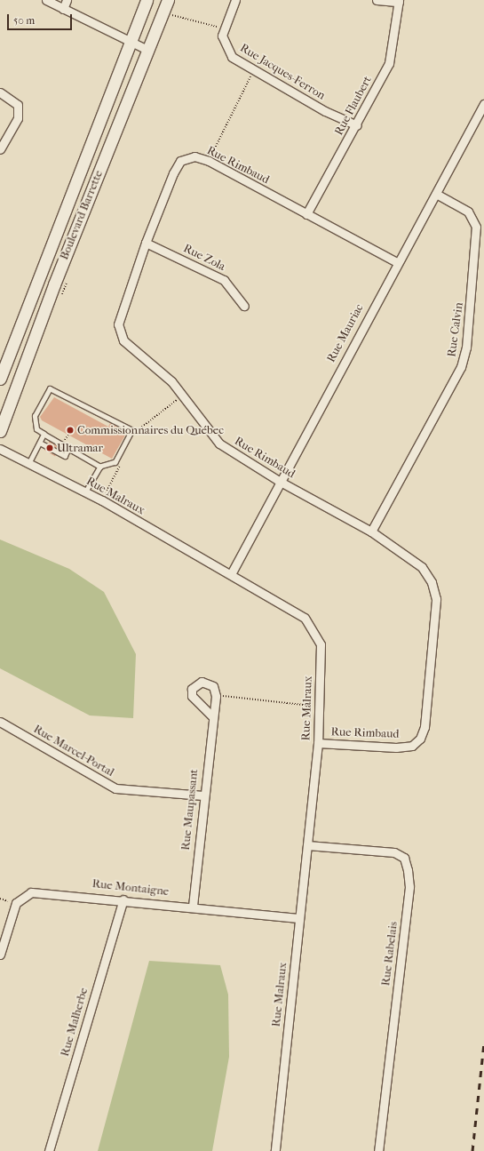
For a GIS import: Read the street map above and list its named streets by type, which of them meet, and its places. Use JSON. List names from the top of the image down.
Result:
{
  "streets": {
    "main road": ["Boulevard Barrette"],
    "street": [
      "Rue Jacques-Ferron",
      "Rue Flaubert",
      "Rue Rimbaud",
      "Rue Zola",
      "Rue Calvin",
      "Rue Mauriac",
      "Rue Malraux",
      "Rue Marcel-Portal",
      "Rue Maupassant",
      "Rue Montaigne",
      "Rue Rabelais",
      "Rue Malherbe"
    ]
  },
  "crossings": [
    ["Rue Jacques-Ferron", "Rue Flaubert"],
    ["Rue Flaubert", "Rue Rimbaud"],
    ["Rue Rimbaud", "Rue Zola"],
    ["Rue Rimbaud", "Rue Calvin"],
    ["Rue Rimbaud", "Rue Mauriac"],
    ["Rue Rimbaud", "Rue Malraux"],
    ["Rue Calvin", "Rue Mauriac"],
    ["Rue Mauriac", "Rue Malraux"],
    ["Rue Malraux", "Rue Montaigne"],
    ["Rue Malraux", "Rue Rabelais"],
    ["Rue Marcel-Portal", "Rue Maupassant"],
    ["Rue Maupassant", "Rue Montaigne"],
    ["Rue Montaigne", "Rue Malherbe"]
  ],
  "places": ["Commissionnaires du Québec", "Ultramar"],
  "scale_bar": "50 m"
}
